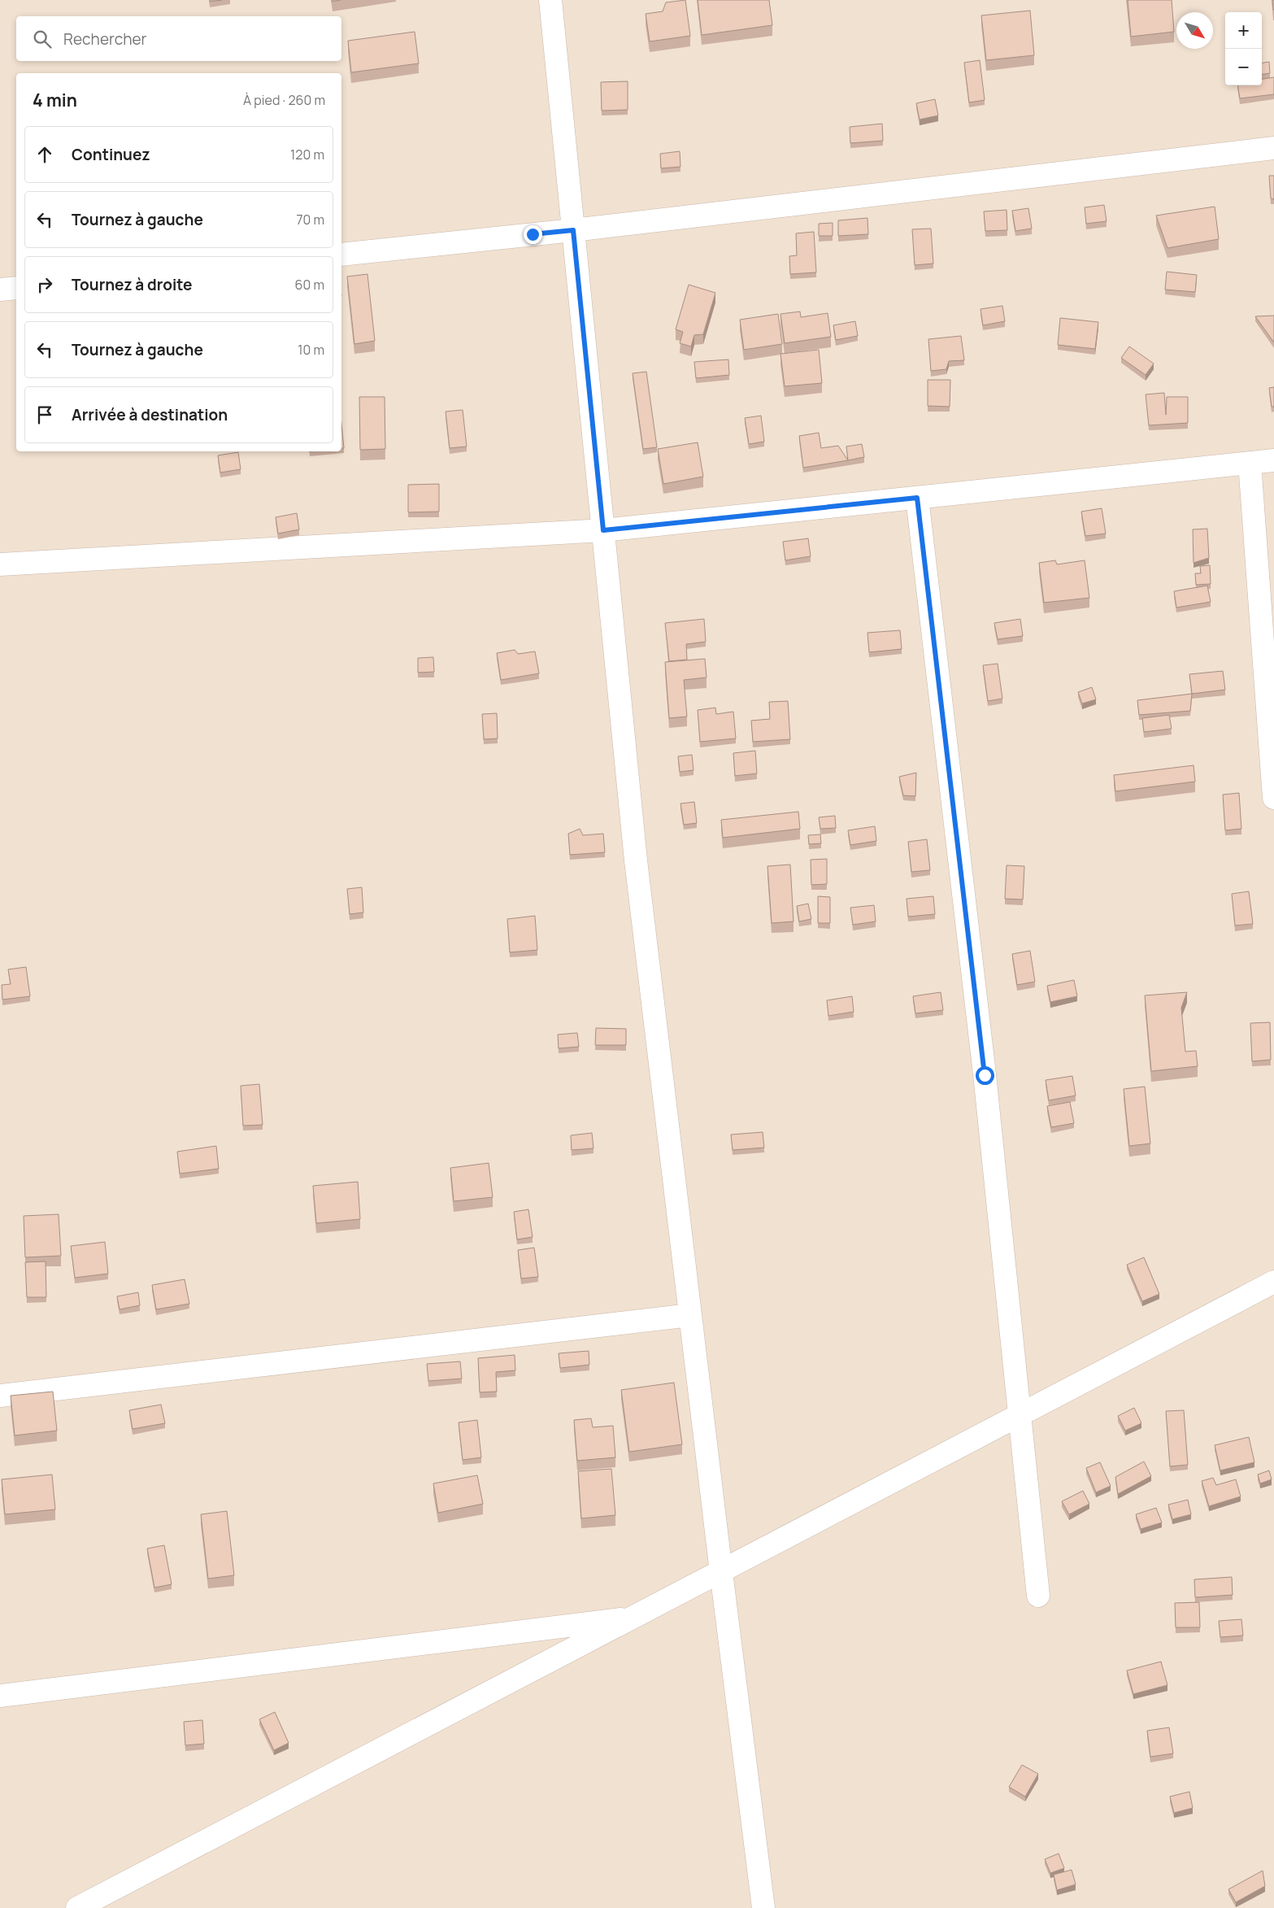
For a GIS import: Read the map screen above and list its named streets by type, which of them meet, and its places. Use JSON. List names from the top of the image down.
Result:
{
  "north": "bottom right",
  "page": {
    "map_buttons": ["+", "−"],
    "search": "Rechercher",
    "heading": ["4 min", "À pied · 260 m"],
    "list": [
      ["Continuez", "120 m"],
      ["Tournez à gauche", "70 m"],
      ["Tournez à droite", "60 m"],
      ["Tournez à gauche", "10 m"],
      "Arrivée à destination"
    ]
  }
}
